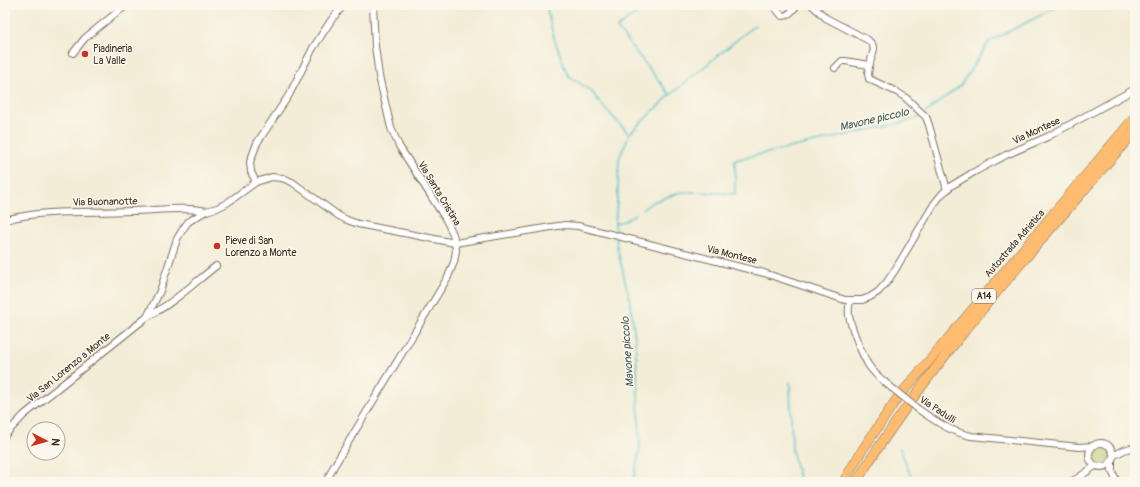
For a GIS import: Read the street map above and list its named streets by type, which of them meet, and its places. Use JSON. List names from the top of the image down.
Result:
{
  "streets": {
    "highway": ["Autostrada Adriatica", "A14"],
    "street": [
      "Via Montese",
      "Via Santa Cristina",
      "Via Buonanotte",
      "Via San Lorenzo a Monte",
      "Via Padulli"
    ]
  },
  "crossings": [
    ["Via Montese", "Via Santa Cristina"],
    ["Via Montese", "Via San Lorenzo a Monte"],
    ["Via Montese", "Via Padulli"],
    ["Via Santa Cristina", "Via San Lorenzo a Monte"],
    ["Via Buonanotte", "Via San Lorenzo a Monte"]
  ],
  "water": ["Mavone piccolo"],
  "places": ["Piadineria La Valle", "Pieve di San Lorenzo a Monte"],
  "north": "right"
}
